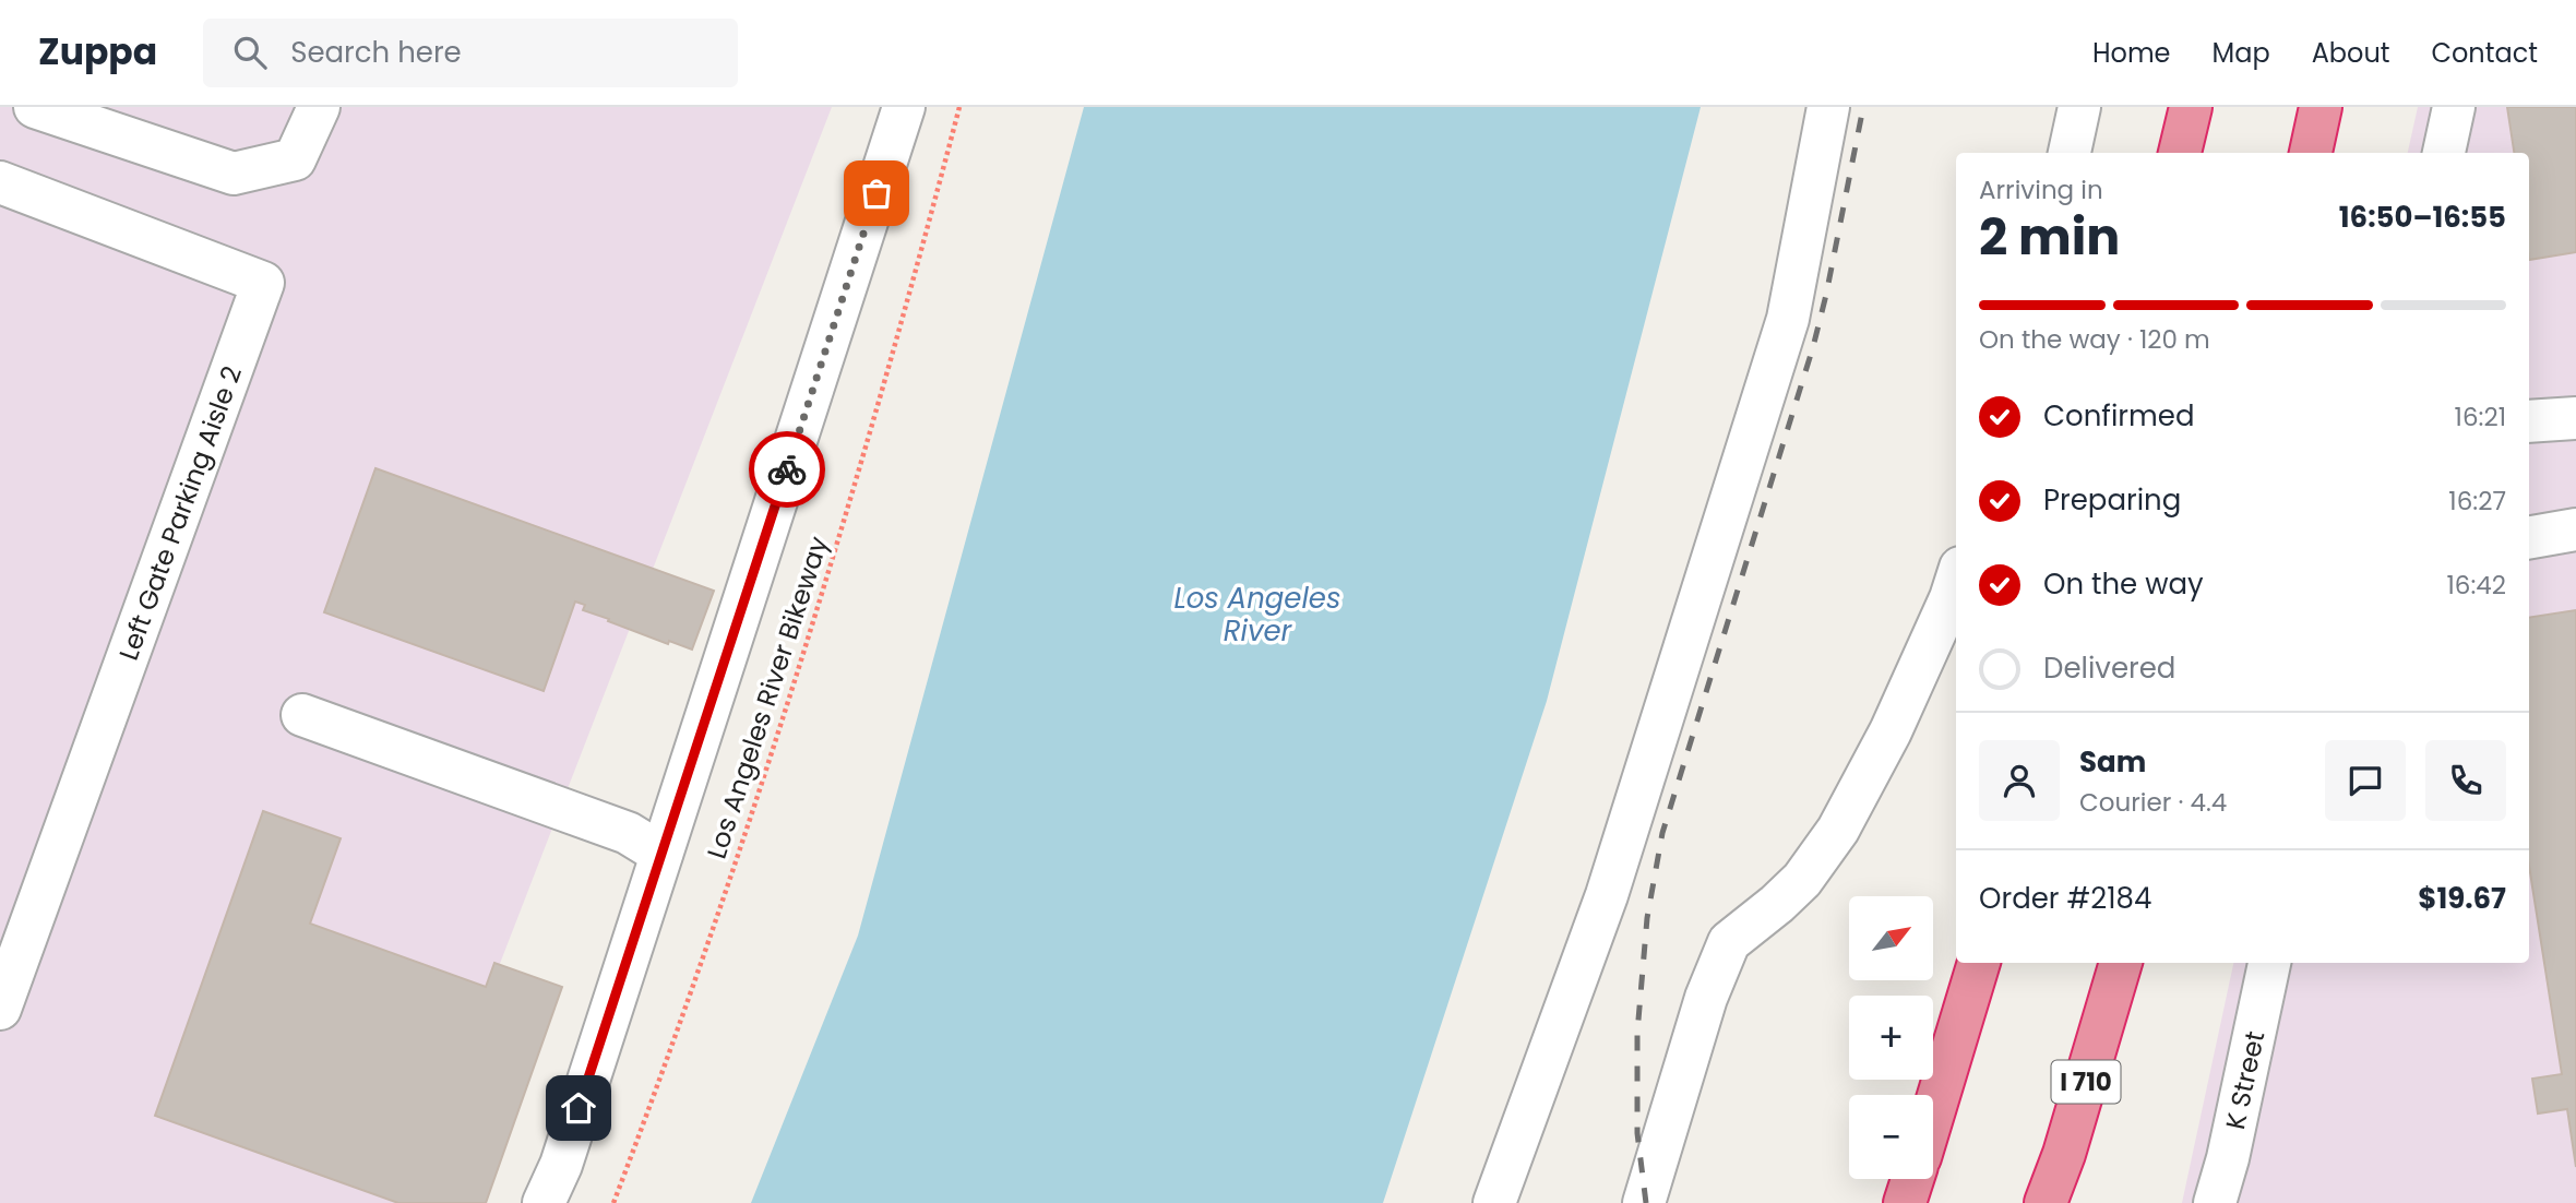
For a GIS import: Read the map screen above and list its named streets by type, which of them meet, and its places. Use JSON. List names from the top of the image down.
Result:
{
  "streets": {
    "highway": ["I 710"],
    "street": ["Left Gate Parking Aisle 2", "K Street"],
    "path": ["Los Angeles River Bikeway"]
  },
  "water": ["Los Angeles River"],
  "north": "top right",
  "page": {
    "header": "Zuppa",
    "search": "Search here",
    "nav": [
      "Home",
      "Map",
      "About",
      "Contact"
    ],
    "heading": ["2 min", "Arriving in", "16:50–16:55"],
    "panel": [
      "Sam",
      "Courier · 4.4",
      "Order #2184",
      "$19.67"
    ],
    "bar": "On the way · 120 m",
    "list": [
      ["Confirmed", "16:21"],
      ["Preparing", "16:27"],
      ["On the way", "16:42"],
      "Delivered"
    ],
    "map_buttons": ["+", "−"]
  }
}
